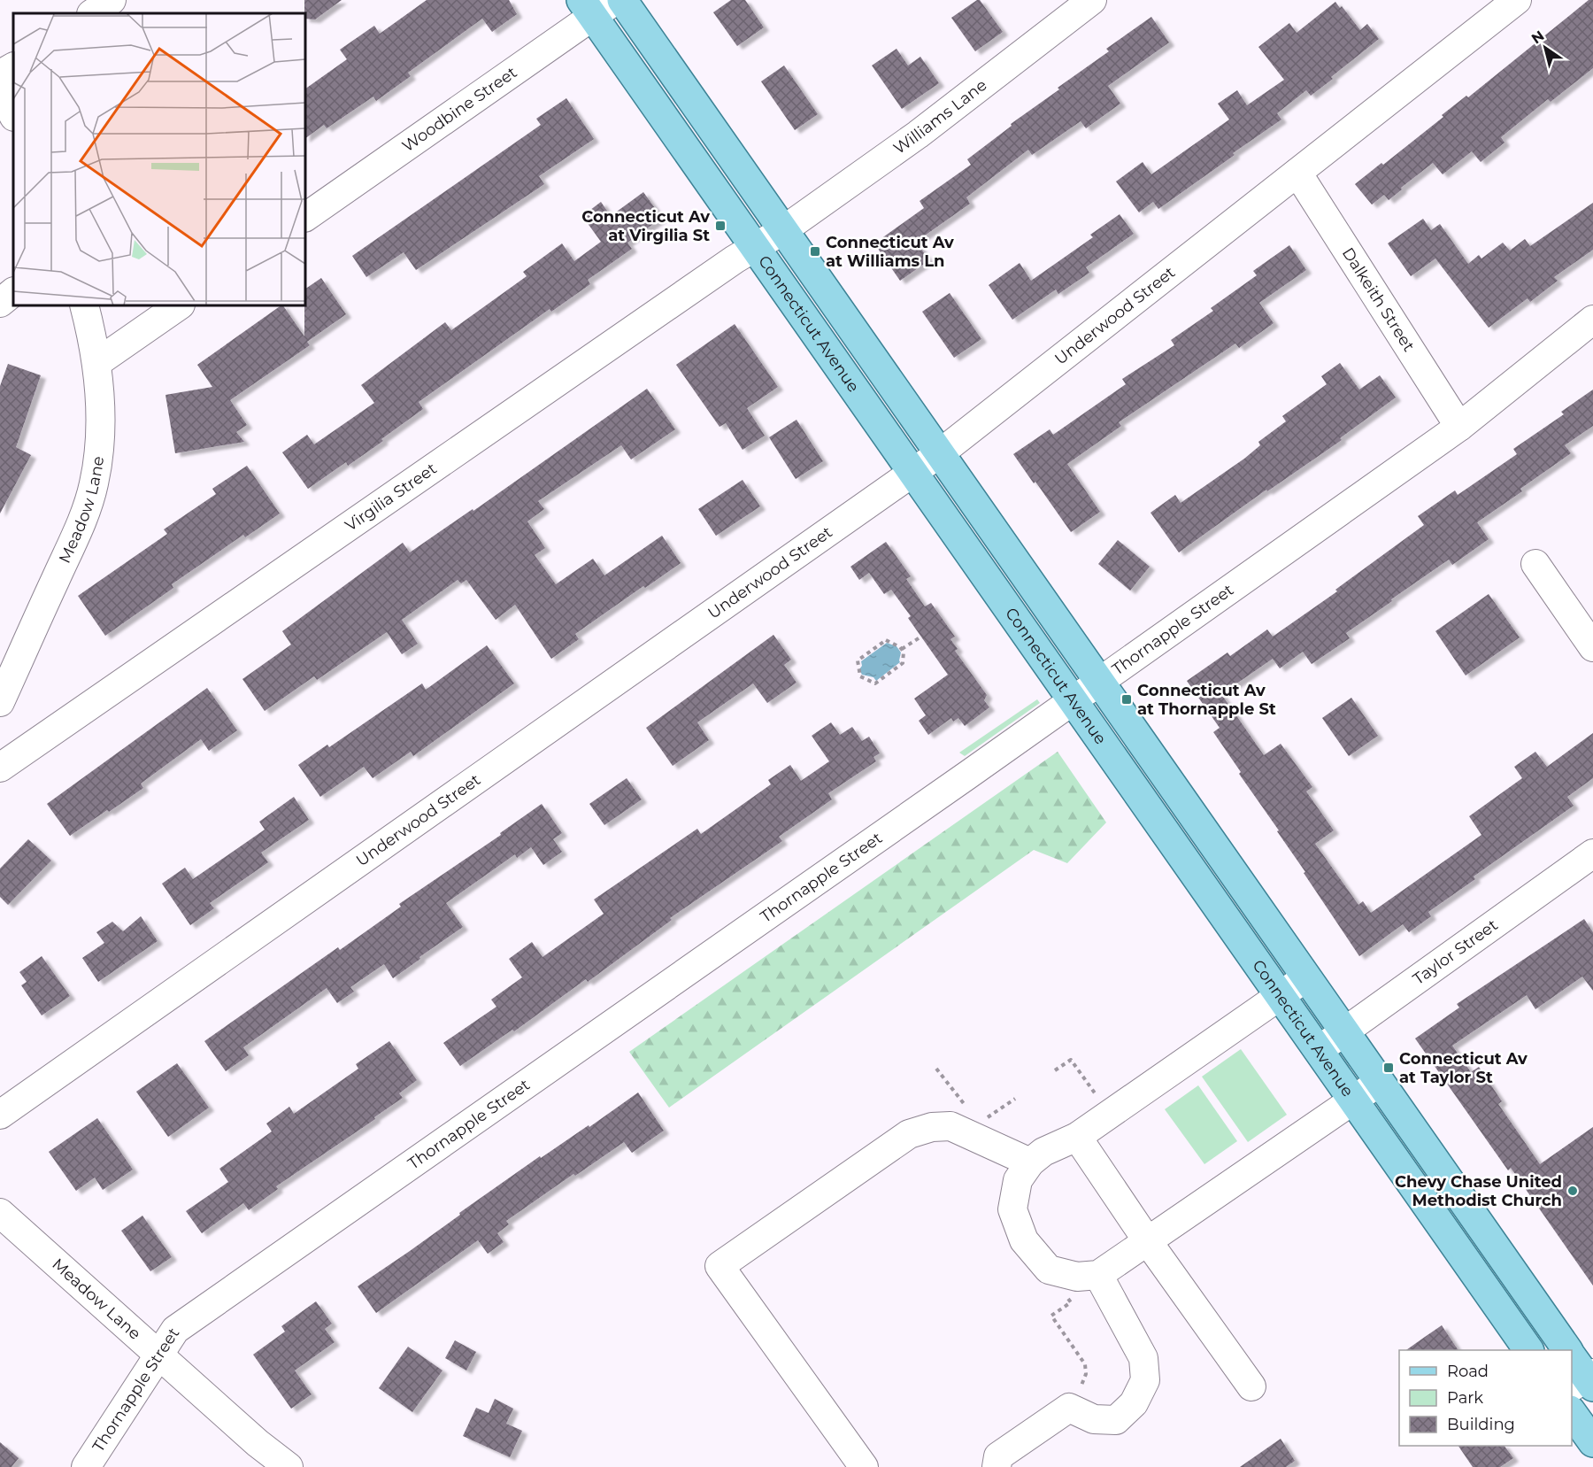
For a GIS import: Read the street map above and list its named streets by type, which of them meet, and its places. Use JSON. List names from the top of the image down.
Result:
{
  "streets": {
    "main road": ["Connecticut Avenue"],
    "street": [
      "Woodbine Street",
      "Williams Lane",
      "Dalkeith Street",
      "Underwood Street",
      "Virgilia Street",
      "Meadow Lane",
      "Thornapple Street",
      "Taylor Street"
    ]
  },
  "crossings": [
    ["Woodbine Street", "Connecticut Avenue"],
    ["Williams Lane", "Connecticut Avenue"],
    ["Williams Lane", "Virgilia Street"],
    ["Dalkeith Street", "Underwood Street"],
    ["Dalkeith Street", "Thornapple Street"],
    ["Underwood Street", "Connecticut Avenue"],
    ["Connecticut Avenue", "Virgilia Street"],
    ["Connecticut Avenue", "Thornapple Street"],
    ["Connecticut Avenue", "Taylor Street"],
    ["Meadow Lane", "Thornapple Street"]
  ],
  "places": {
    "transit": [
      "Connecticut Av at Virgilia St",
      "Connecticut Av at Williams Ln",
      "Connecticut Av at Thornapple St",
      "Connecticut Av at Taylor St"
    ],
    "other": ["Chevy Chase United Methodist Church"]
  },
  "legend": ["Road", "Park", "Building"],
  "north": "top left"
}
